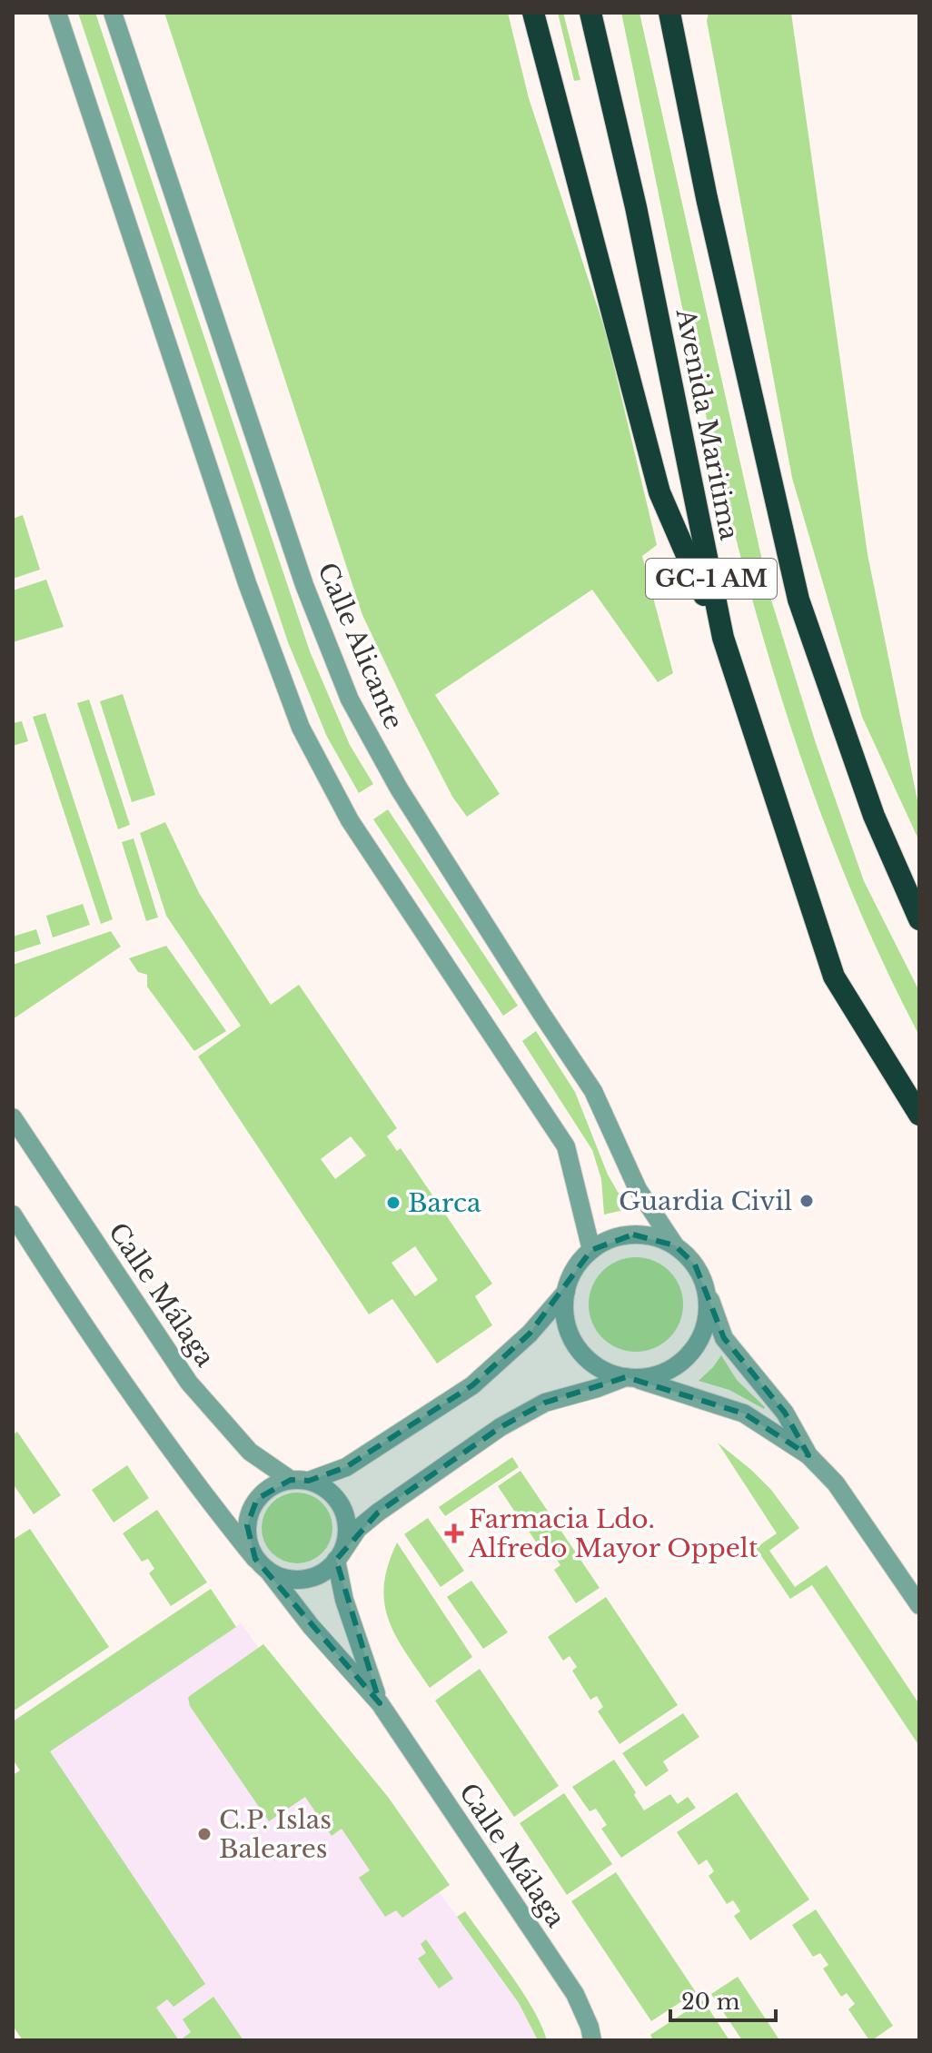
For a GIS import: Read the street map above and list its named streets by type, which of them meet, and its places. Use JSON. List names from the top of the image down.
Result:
{
  "streets": {
    "highway": ["Avenida Maritima", "GC-1 AM"],
    "street": ["Calle Alicante", "Calle Málaga"]
  },
  "places": {
    "other": ["Guardia Civil", "Barca", "C.P. Islas Baleares"],
    "health": ["Farmacia Ldo. Alfredo Mayor Oppelt"]
  },
  "scale_bar": "20 m"
}
